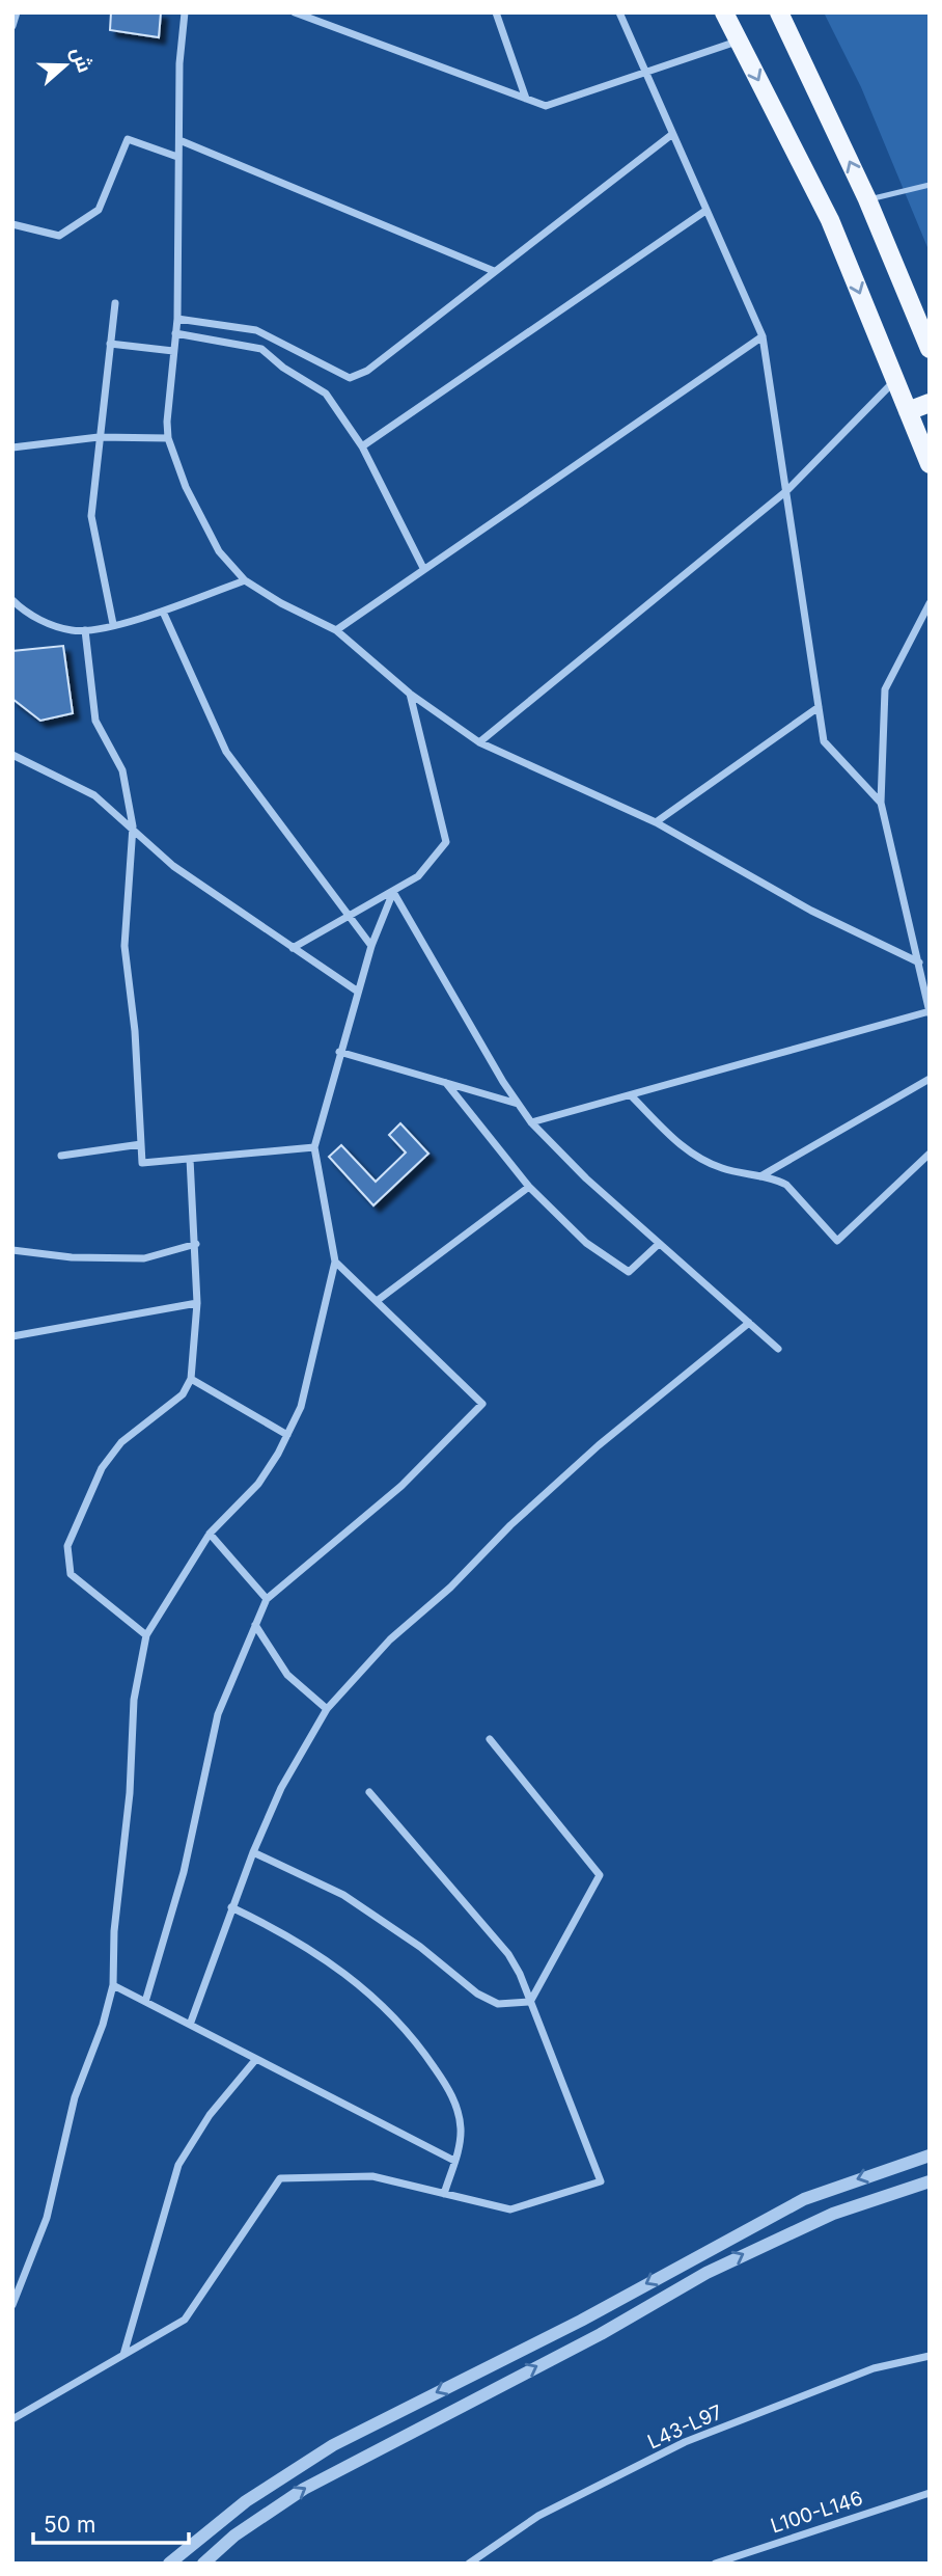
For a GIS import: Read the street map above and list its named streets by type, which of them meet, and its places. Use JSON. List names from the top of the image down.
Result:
{
  "streets": {
    "street": ["L43-L97", "L100-L146"]
  },
  "scale_bar": "50 m",
  "north": "right"
}
